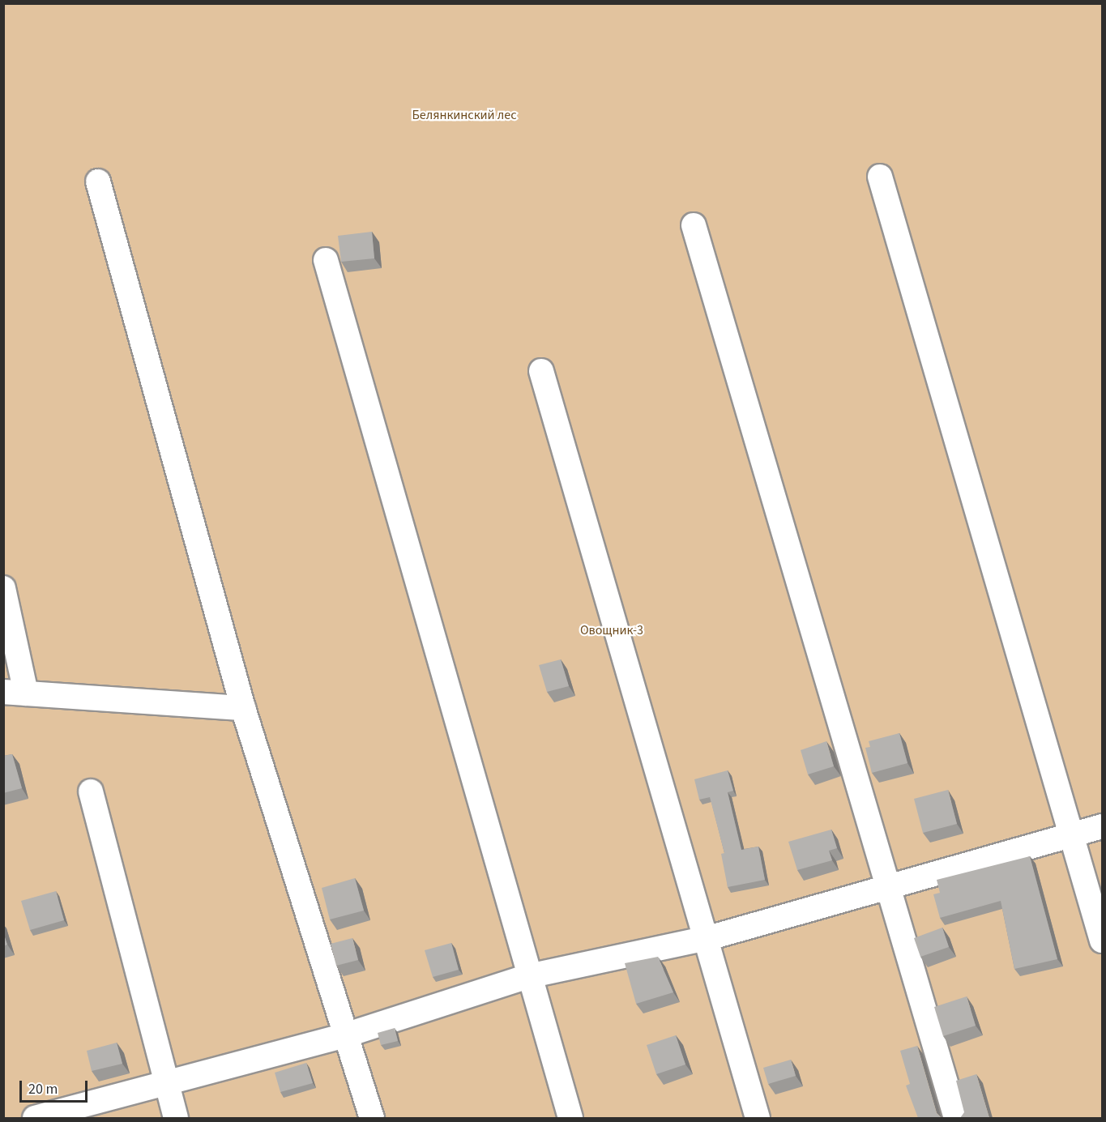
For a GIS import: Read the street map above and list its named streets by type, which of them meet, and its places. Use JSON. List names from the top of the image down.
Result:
{
  "parks": ["Белянкинский лес", "Овощник-3"],
  "scale_bar": "20 m"
}
